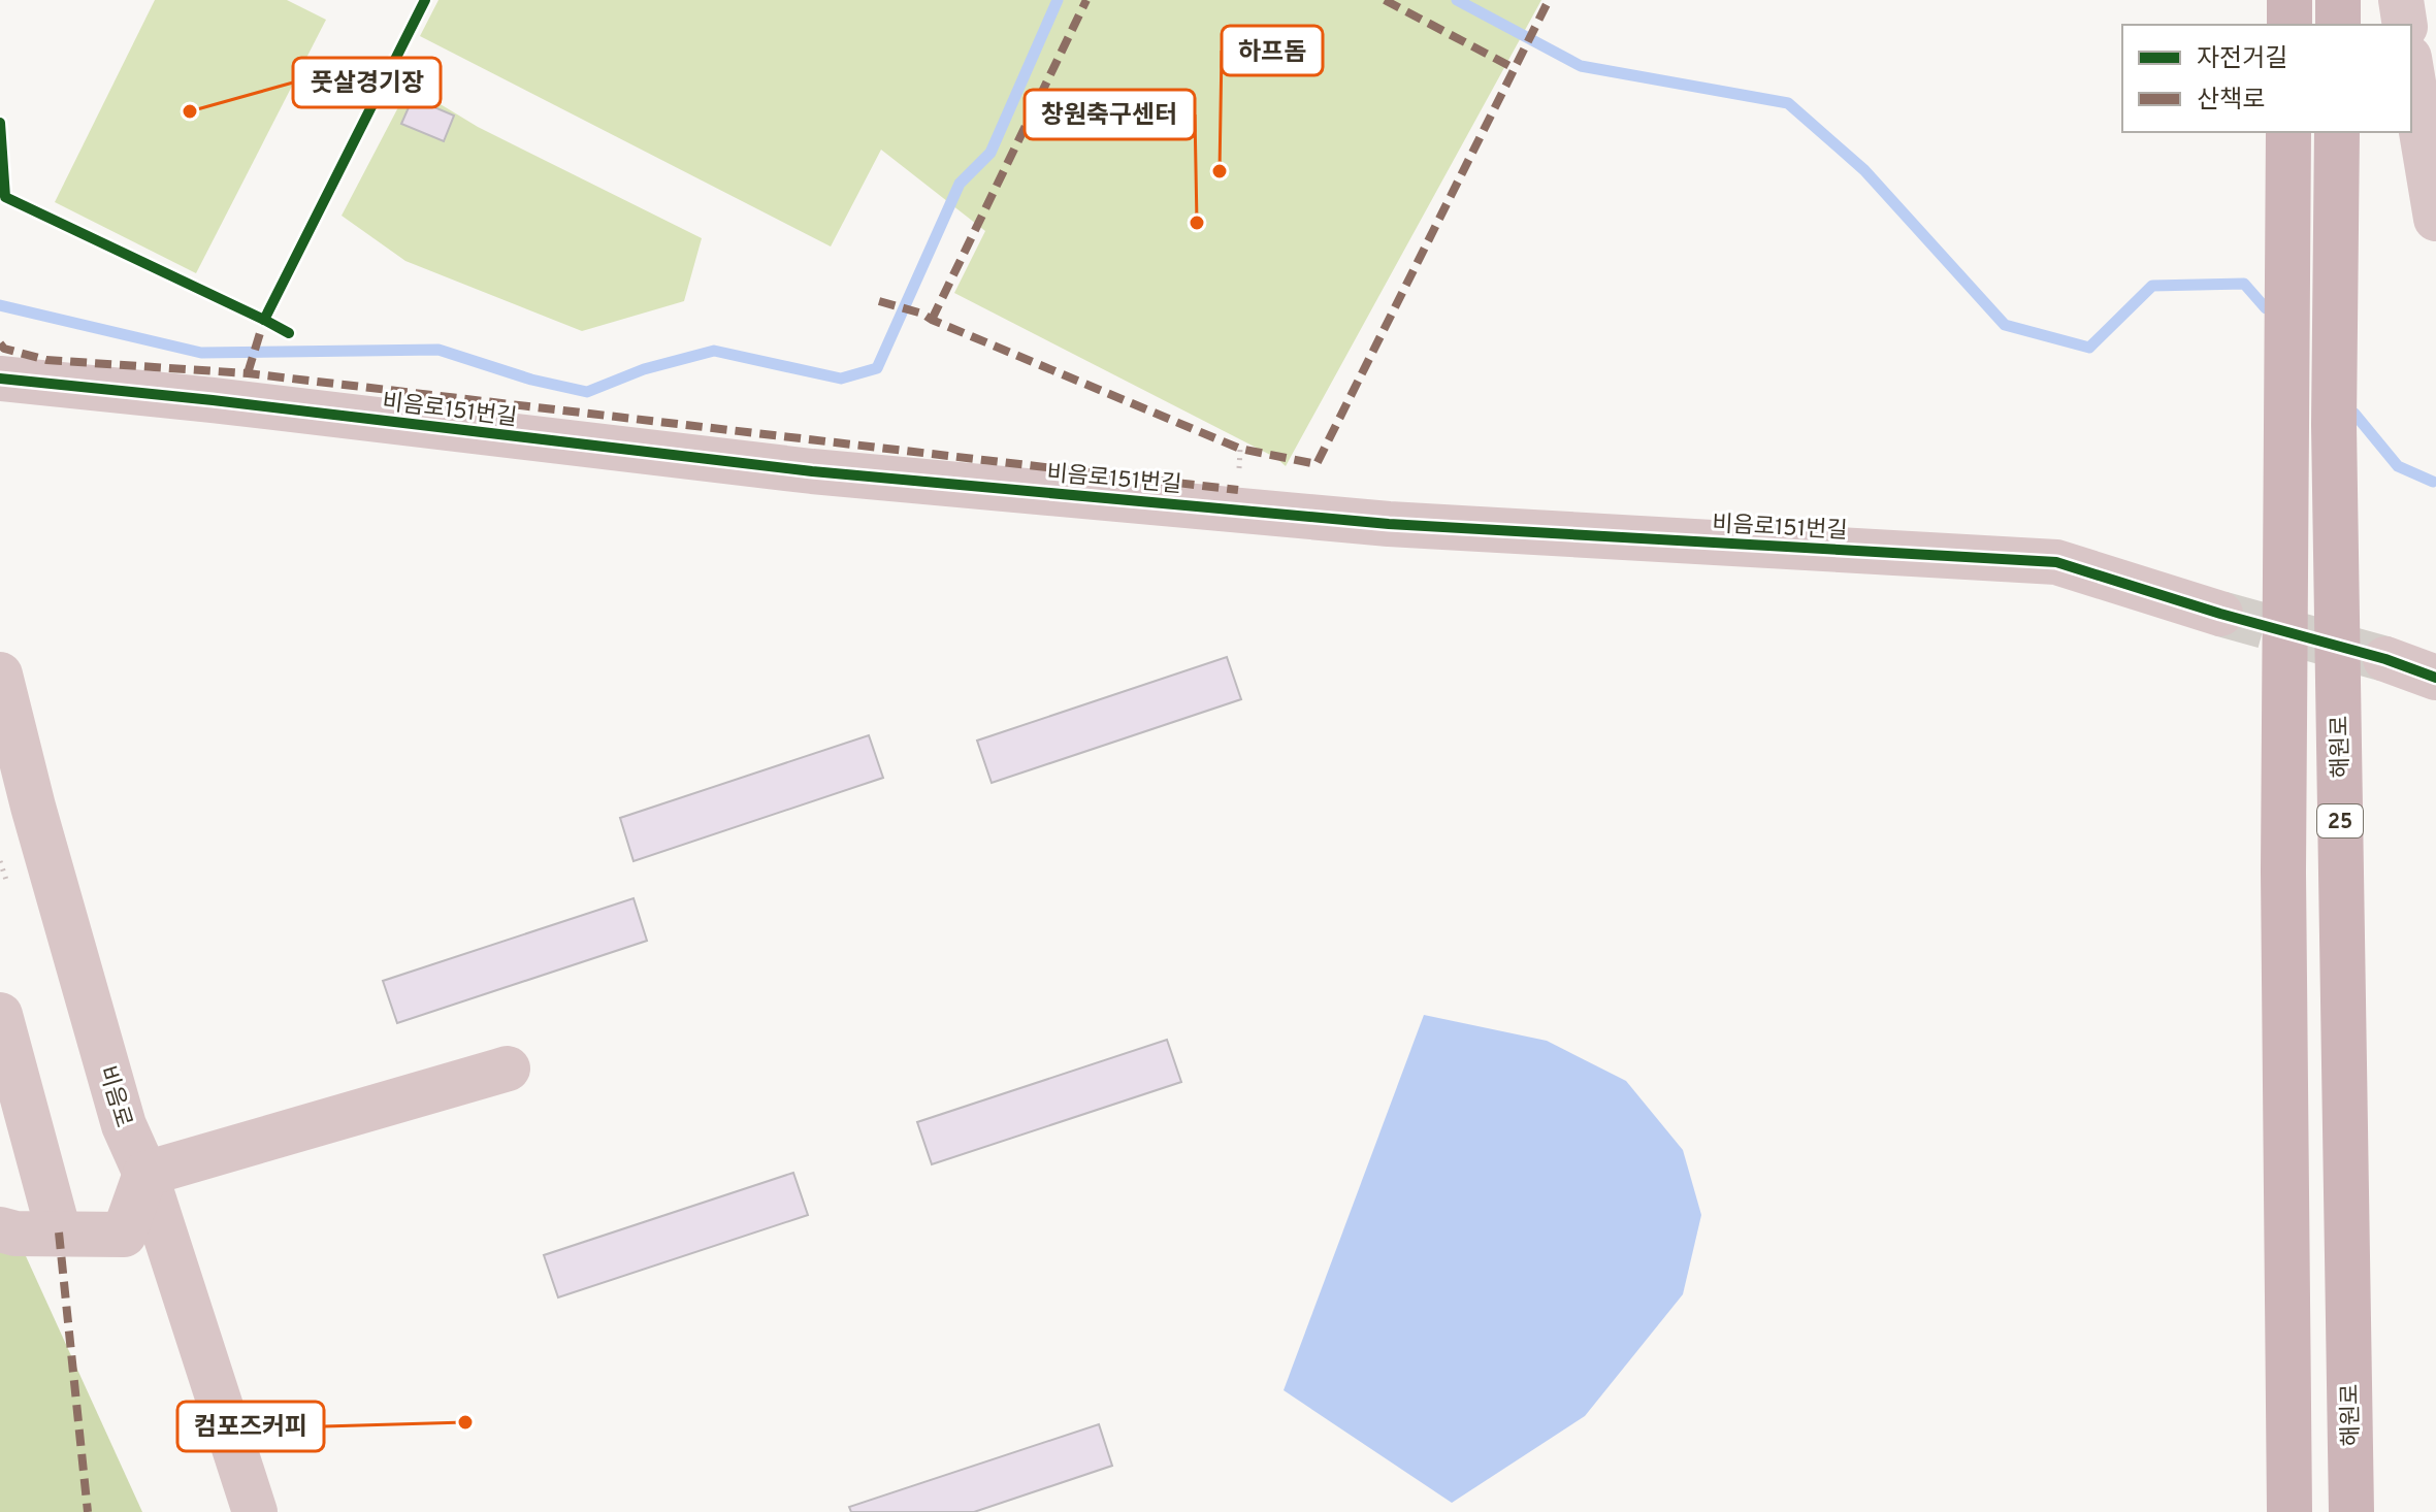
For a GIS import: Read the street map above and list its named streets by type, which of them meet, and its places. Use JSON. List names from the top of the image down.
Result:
{
  "streets": {
    "highway": ["해원로", "25"],
    "street": ["비음로151번길", "비음로"]
  },
  "places": [
    "풋살경기장",
    "하프돔",
    "창원축구센터",
    "컴포즈커피"
  ],
  "legend": ["자전거길", "산책로"]
}
